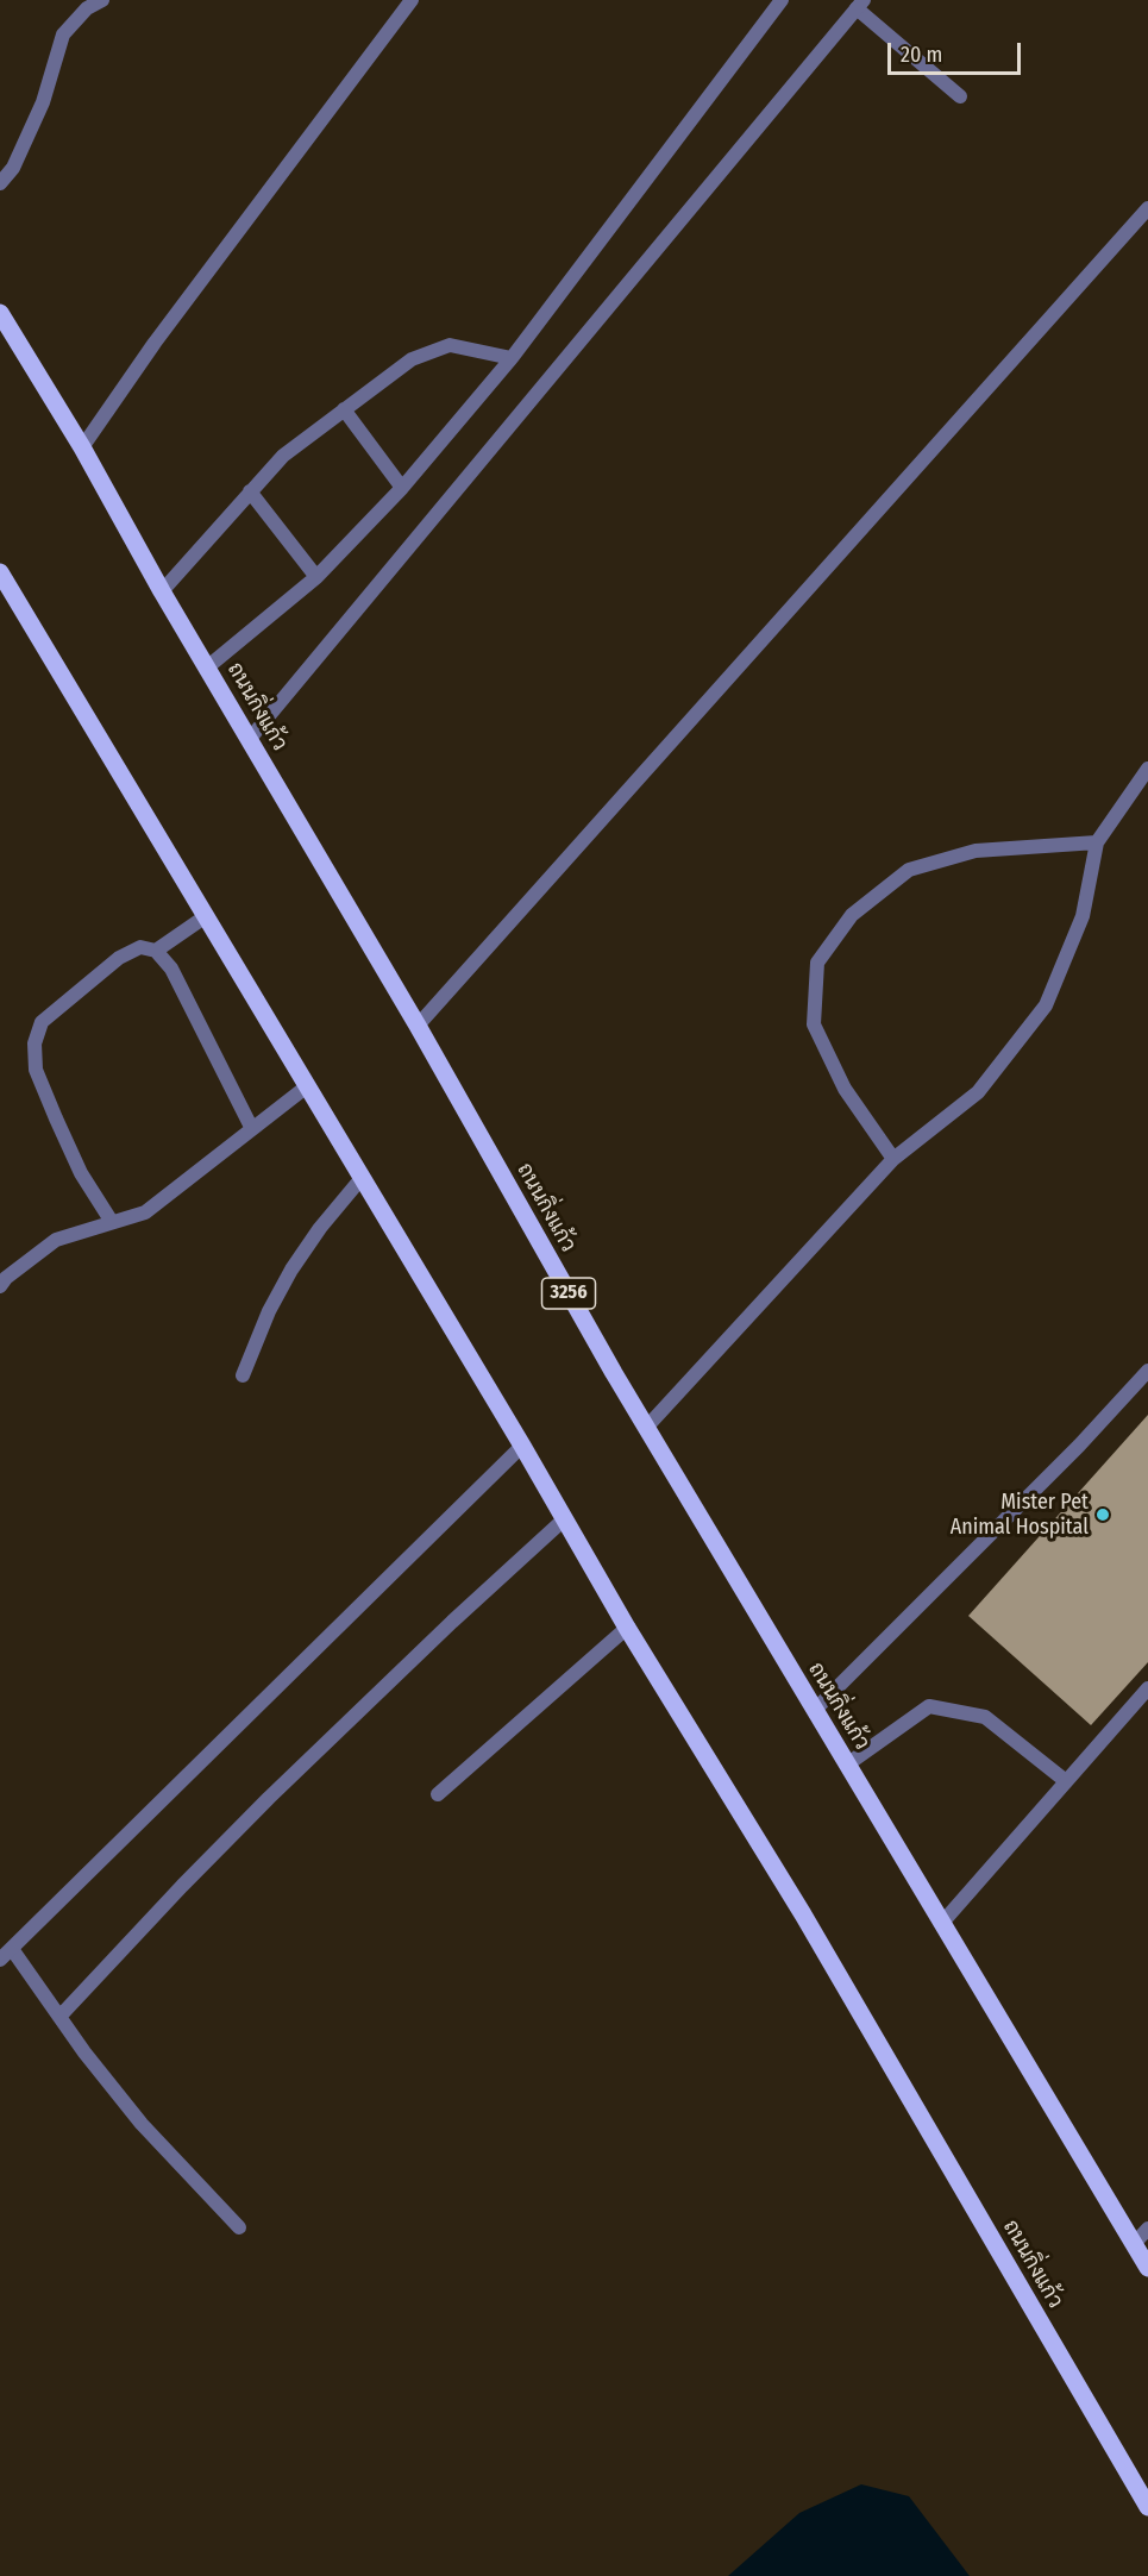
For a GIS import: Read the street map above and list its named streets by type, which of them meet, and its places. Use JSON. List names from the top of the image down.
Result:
{
  "streets": {
    "main road": ["ถนนกิ่งแก้ว", "3256"]
  },
  "places": ["Mister Pet Animal Hospital"],
  "scale_bar": "20 m"
}
